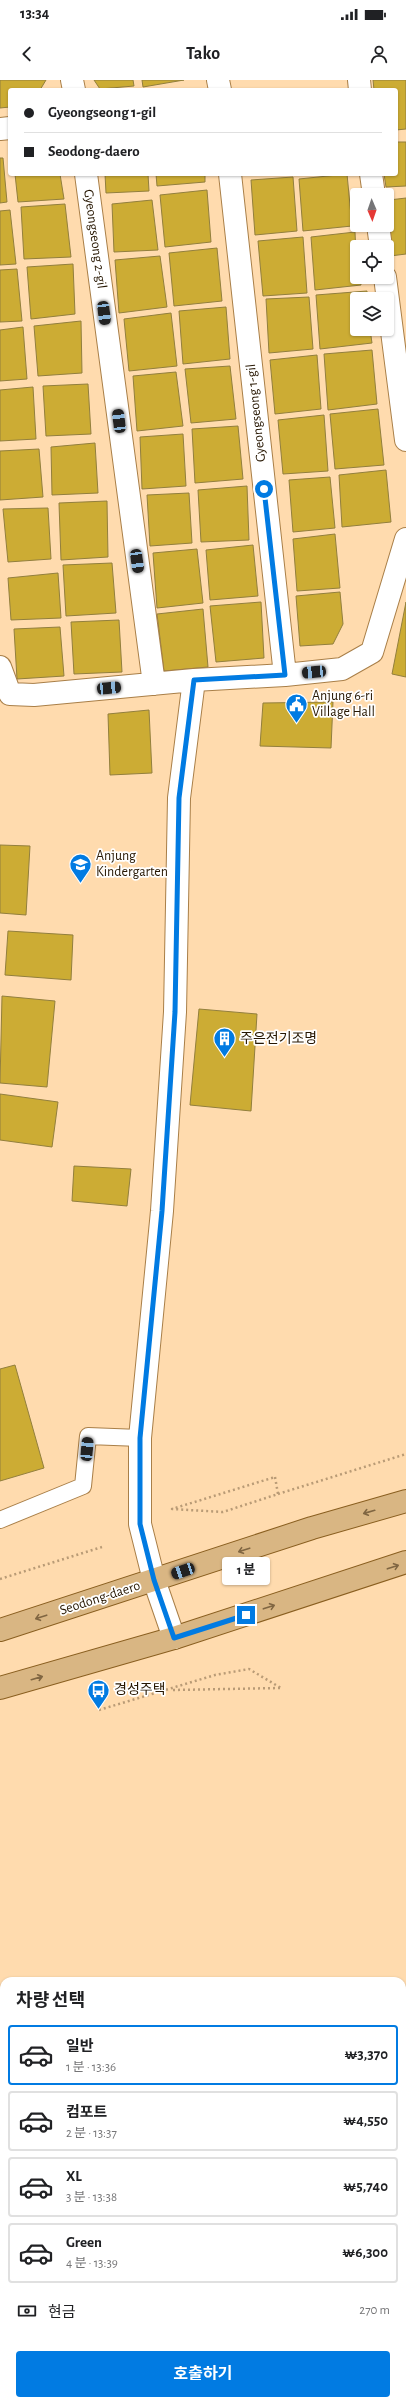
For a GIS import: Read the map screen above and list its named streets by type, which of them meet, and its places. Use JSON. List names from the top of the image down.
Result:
{
  "streets": {
    "main road": ["Seodong-daero"],
    "street": ["Gyeongseong 2-gil", "Gyeongseong 1-gil"]
  },
  "places": {
    "public building": ["Anjung 6-ri Village Hall"],
    "school or university": ["Anjung Kindergarten"],
    "building": ["주은전기조명"],
    "bus stop": ["경성주택"]
  },
  "north": "bottom",
  "page": {
    "status": "13:34",
    "header": "Tako",
    "banner": ["Gyeongseong 1-gil", "Seodong-daero"],
    "bubble": "1 분",
    "heading": "차량 선택",
    "list": [
      {
        "name": "일반",
        "note": "1 분 · 13:36",
        "value": "₩3,370"
      },
      {
        "name": "컴포트",
        "note": "2 분 · 13:37",
        "value": "₩4,550"
      },
      {
        "name": "XL",
        "note": "3 분 · 13:38",
        "value": "₩5,740"
      },
      {
        "name": "Green",
        "note": "4 분 · 13:39",
        "value": "₩6,300"
      }
    ],
    "pay": ["현금", "270 m"],
    "buttons": "호출하기"
  }
}
